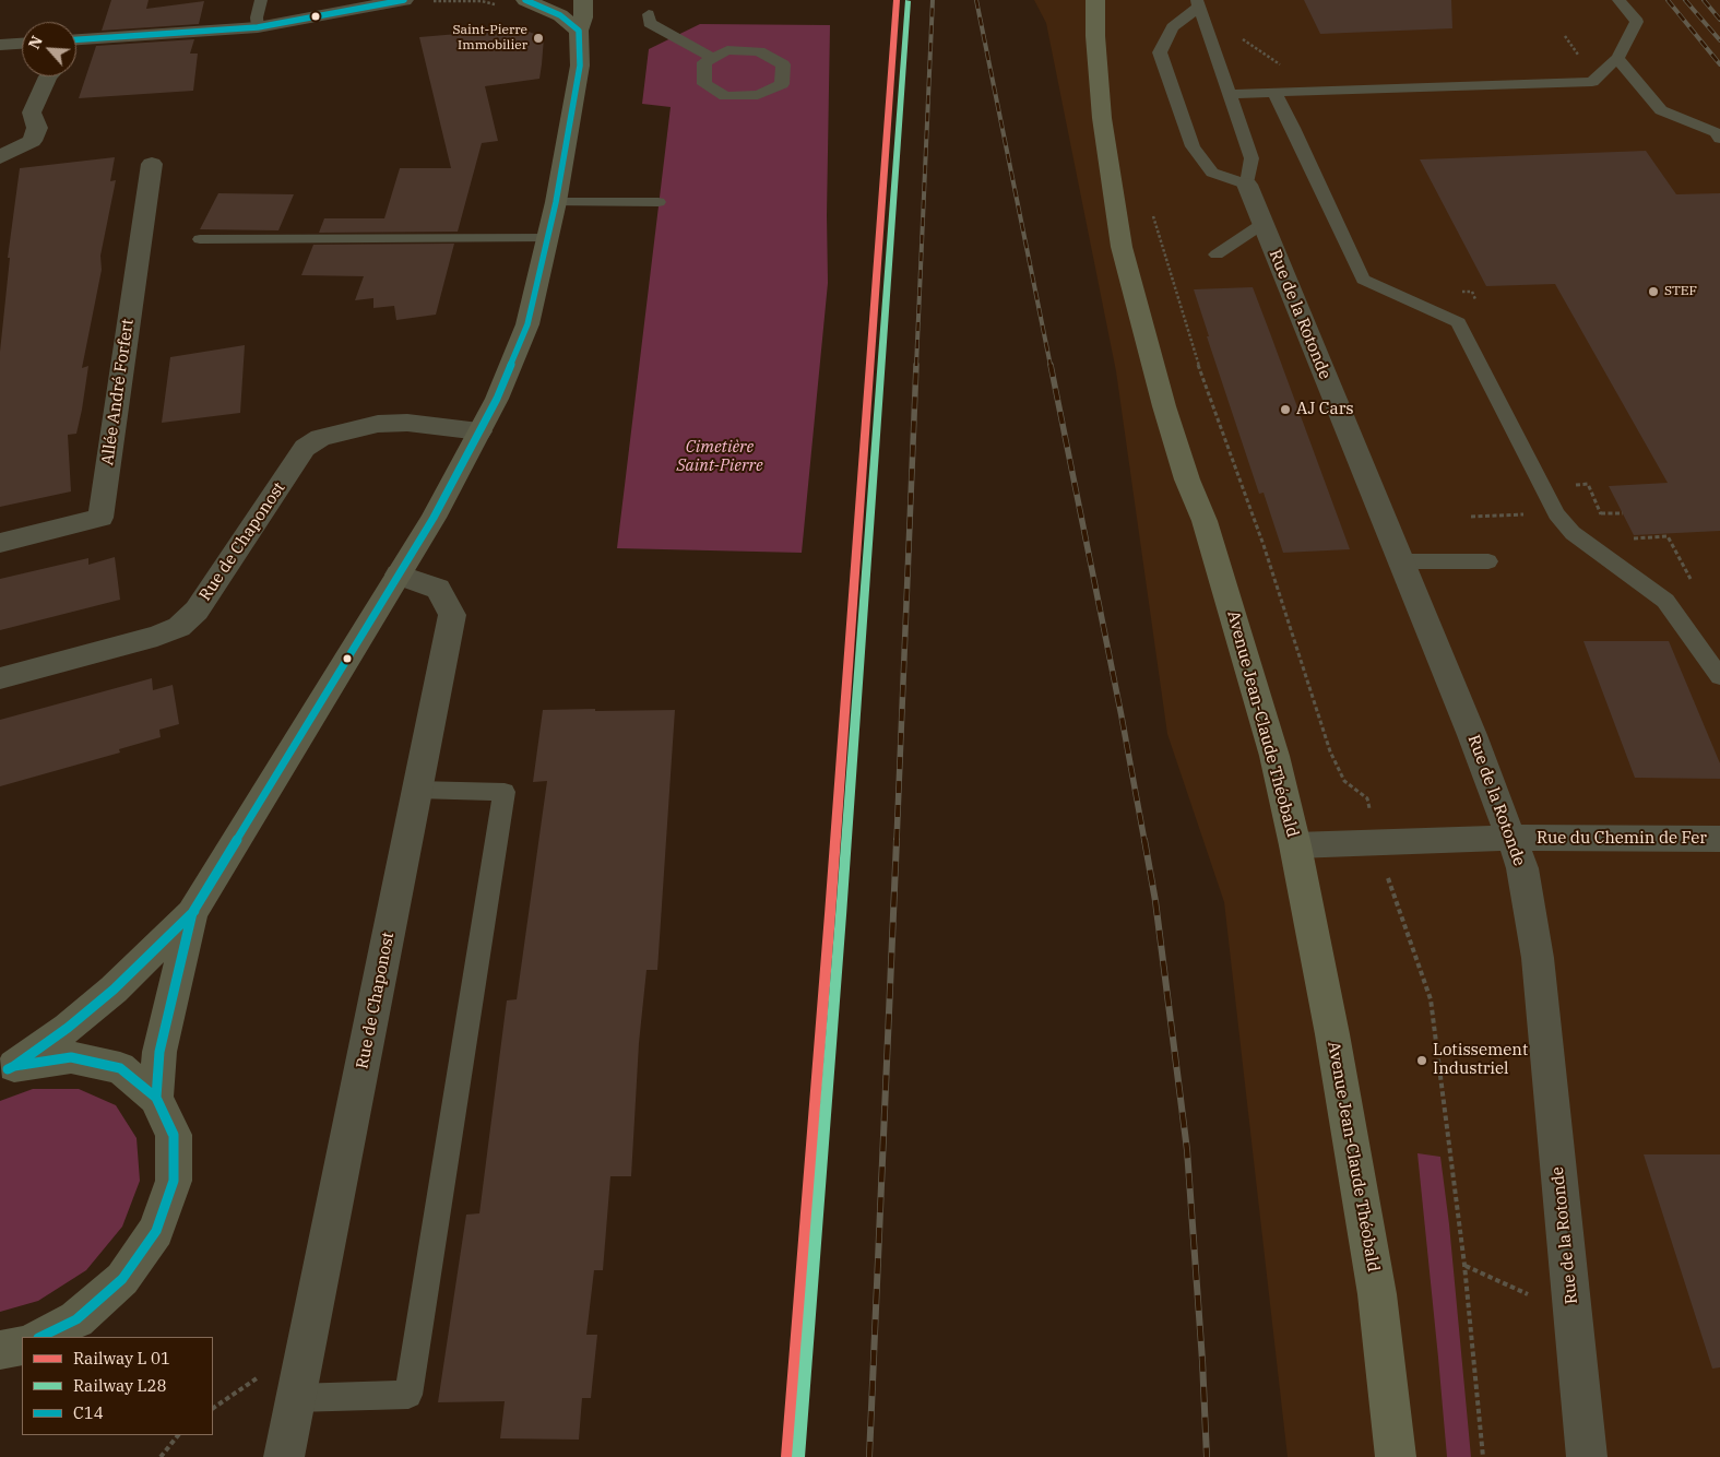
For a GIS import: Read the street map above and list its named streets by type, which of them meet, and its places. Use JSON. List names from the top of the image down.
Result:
{
  "streets": {
    "main road": ["Avenue Jean-Claude Théobald"],
    "street": [
      "Rue de la Rotonde",
      "Allée André Forfert",
      "Rue de Chaponost",
      "Rue du Chemin de Fer"
    ]
  },
  "crossings": [
    ["Rue de la Rotonde", "Rue du Chemin de Fer"],
    ["Avenue Jean-Claude Théobald", "Rue du Chemin de Fer"]
  ],
  "parks": ["Cimetière Saint-Pierre"],
  "places": [
    "Saint-Pierre Immobilier",
    "STEF",
    "AJ Cars",
    "Lotissement Industriel"
  ],
  "lines": ["transit line C14", "rail line L28"],
  "legend": ["Railway L 01", "Railway L28", "C14"],
  "north": "top left"
}
